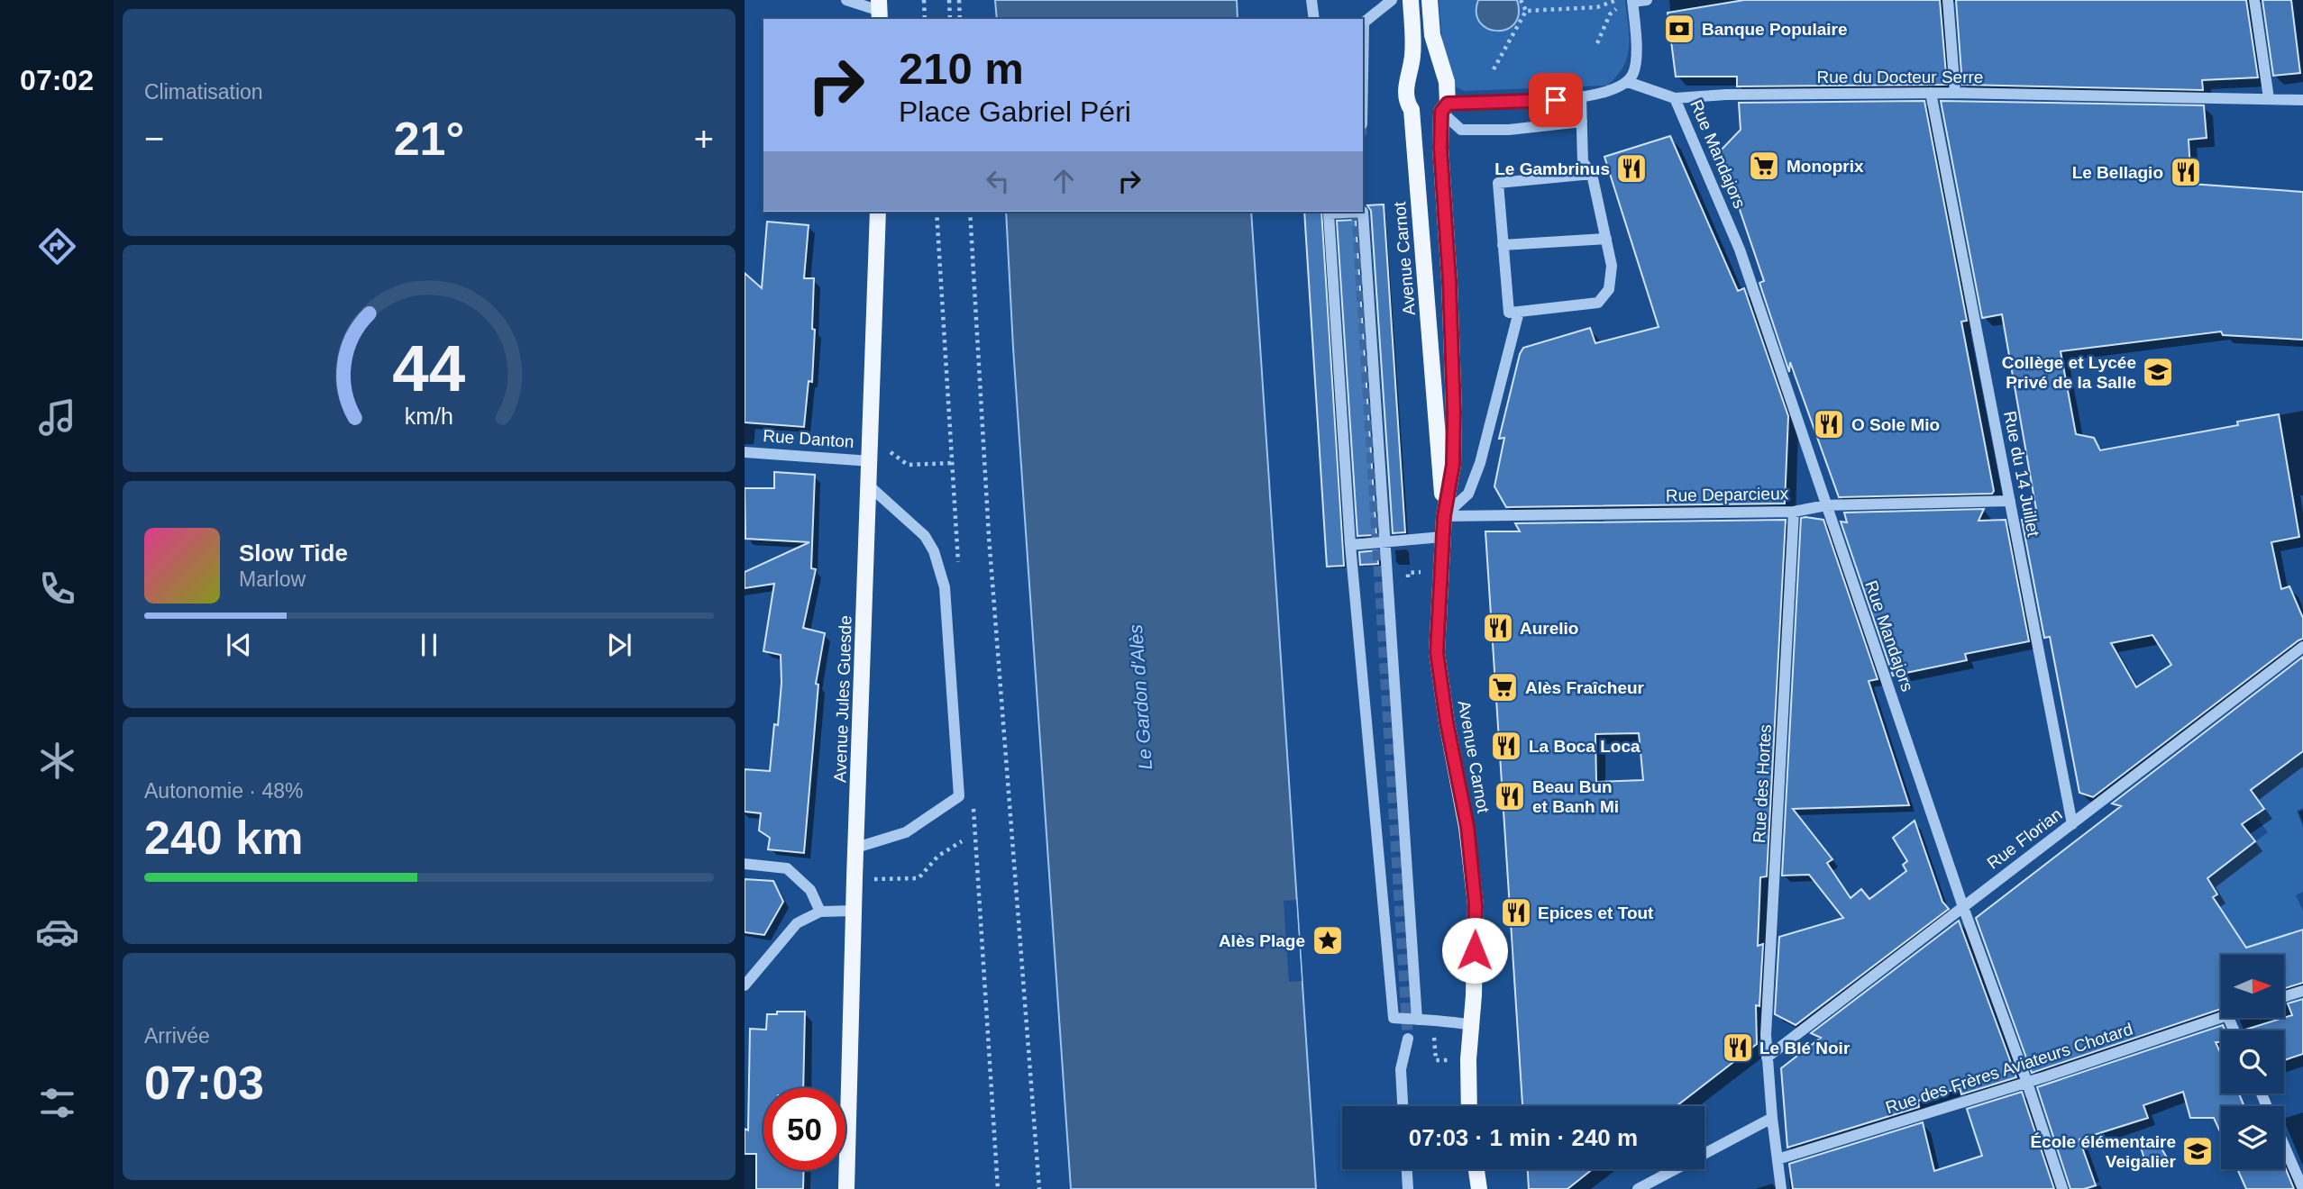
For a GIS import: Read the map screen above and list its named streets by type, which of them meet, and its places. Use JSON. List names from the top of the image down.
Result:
{
  "streets": {
    "main road": ["Avenue Carnot", "Avenue Jules Guesde"],
    "street": [
      "Rue du Docteur Serre",
      "Rue Mandajors",
      "Rue Danton",
      "Rue du 14 Juillet",
      "Rue Deparcieux",
      "Rue des Hortes",
      "Rue Florian",
      "Rue des Frères Aviateurs Chotard"
    ]
  },
  "crossings": [
    ["Rue du Docteur Serre", "Rue Mandajors"],
    ["Rue du Docteur Serre", "Rue du 14 Juillet"],
    ["Rue Mandajors", "Rue Deparcieux"],
    ["Rue Mandajors", "Rue Florian"],
    ["Rue Mandajors", "Rue des Frères Aviateurs Chotard"],
    ["Avenue Carnot", "Rue Deparcieux"],
    ["Rue Danton", "Avenue Jules Guesde"],
    ["Rue du 14 Juillet", "Rue Deparcieux"],
    ["Rue du 14 Juillet", "Rue Florian"],
    ["Rue Deparcieux", "Rue des Hortes"],
    ["Rue des Hortes", "Rue Florian"],
    ["Rue des Hortes", "Rue des Frères Aviateurs Chotard"]
  ],
  "water": ["Le Gardon d'Alès"],
  "places": {
    "bank": ["Banque Populaire"],
    "supermarket": ["Monoprix", "Alès Fraîcheur"],
    "restaurant": [
      "Le Gambrinus",
      "Le Bellagio",
      "O Sole Mio",
      "Aurelio",
      "La Boca Loca",
      "Beau Bun et Banh Mi",
      "Epices et Tout",
      "Le Blé Noir"
    ],
    "school or university": ["Collège et Lycée Privé de la Salle", "École élémentaire Veigalier"],
    "place": ["Alès Plage"]
  },
  "north": "right",
  "page": {
    "tabs": "07:02",
    "tile": [
      "Climatisation",
      ["Autonomie · 48%", "240 km"],
      ["Arrivée", "07:03"]
    ],
    "turn": ["210 m", "Place Gabriel Péri"],
    "heat": ["−", "21°", "+"],
    "song": ["Slow Tide", "Marlow"],
    "limit": "50",
    "trip": "07:03 · 1 min · 240 m",
    "gauge": ["44", "km/h"]
  }
}
